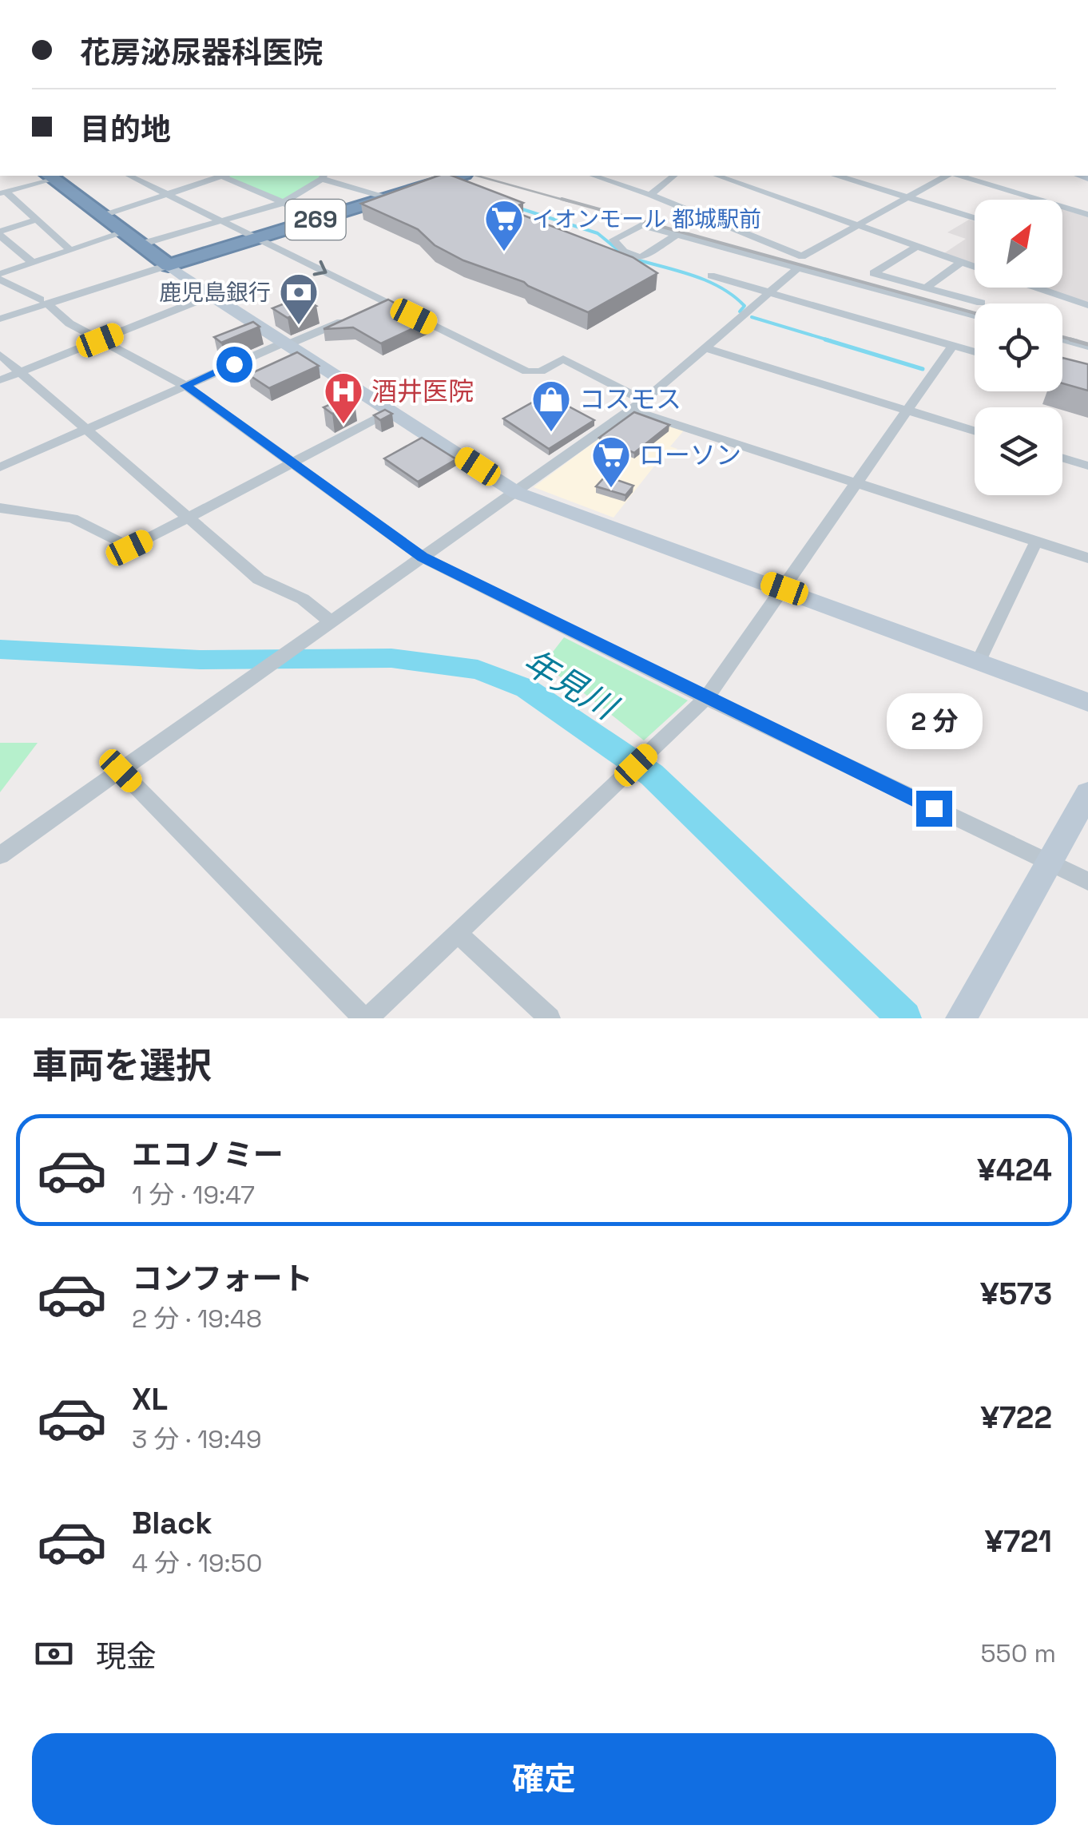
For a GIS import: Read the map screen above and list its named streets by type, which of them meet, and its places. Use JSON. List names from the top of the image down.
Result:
{
  "streets": {
    "highway": ["269"]
  },
  "water": ["年見川"],
  "places": {
    "supermarket": ["イオンモール 都城駅前", "ローソン"],
    "bank": ["鹿児島銀行"],
    "hospital": ["酒井医院"],
    "shop": ["コスモス"]
  },
  "north": "top right",
  "page": {
    "banner": ["花房泌尿器科医院", "目的地"],
    "bubble": "2 分",
    "heading": "車両を選択",
    "list": [
      {
        "name": "エコノミー",
        "note": "1 分 · 19:47",
        "value": "¥424"
      },
      {
        "name": "コンフォート",
        "note": "2 分 · 19:48",
        "value": "¥573"
      },
      {
        "name": "XL",
        "note": "3 分 · 19:49",
        "value": "¥722"
      },
      {
        "name": "Black",
        "note": "4 分 · 19:50",
        "value": "¥721"
      }
    ],
    "pay": ["現金", "550 m"],
    "buttons": "確定"
  }
}
